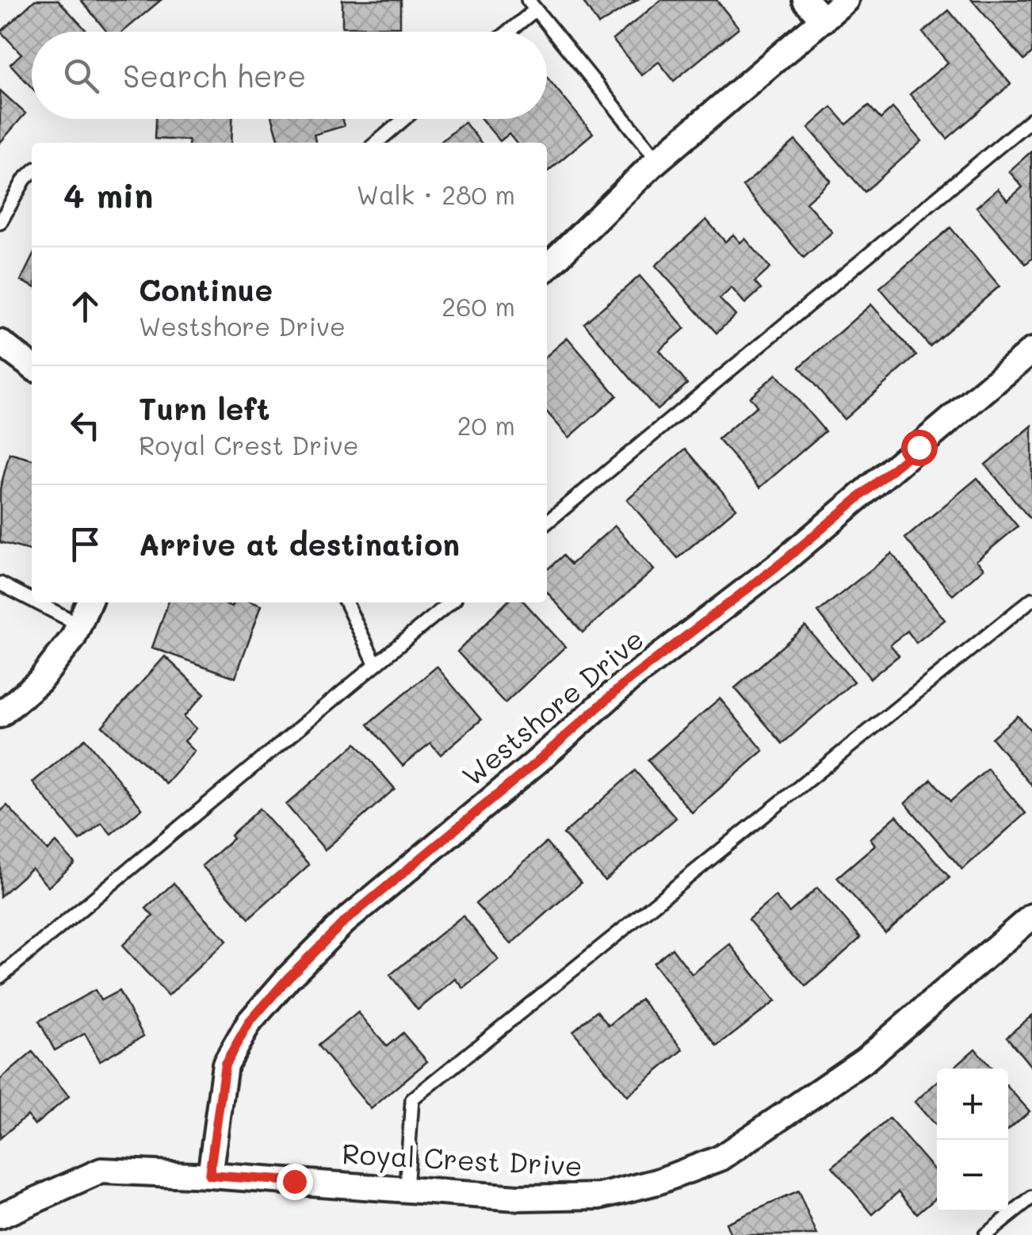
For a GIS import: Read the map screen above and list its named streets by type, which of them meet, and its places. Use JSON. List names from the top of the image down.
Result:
{
  "streets": {
    "street": ["Westshore Drive", "Royal Crest Drive"]
  },
  "crossings": [
    ["Westshore Drive", "Royal Crest Drive"]
  ],
  "page": {
    "search": "Search here",
    "heading": ["4 min", "Walk · 280 m"],
    "list": [
      ["Continue", "Westshore Drive", "260 m"],
      ["Turn left", "Royal Crest Drive", "20 m"],
      "Arrive at destination"
    ],
    "map_buttons": ["+", "−"]
  }
}
